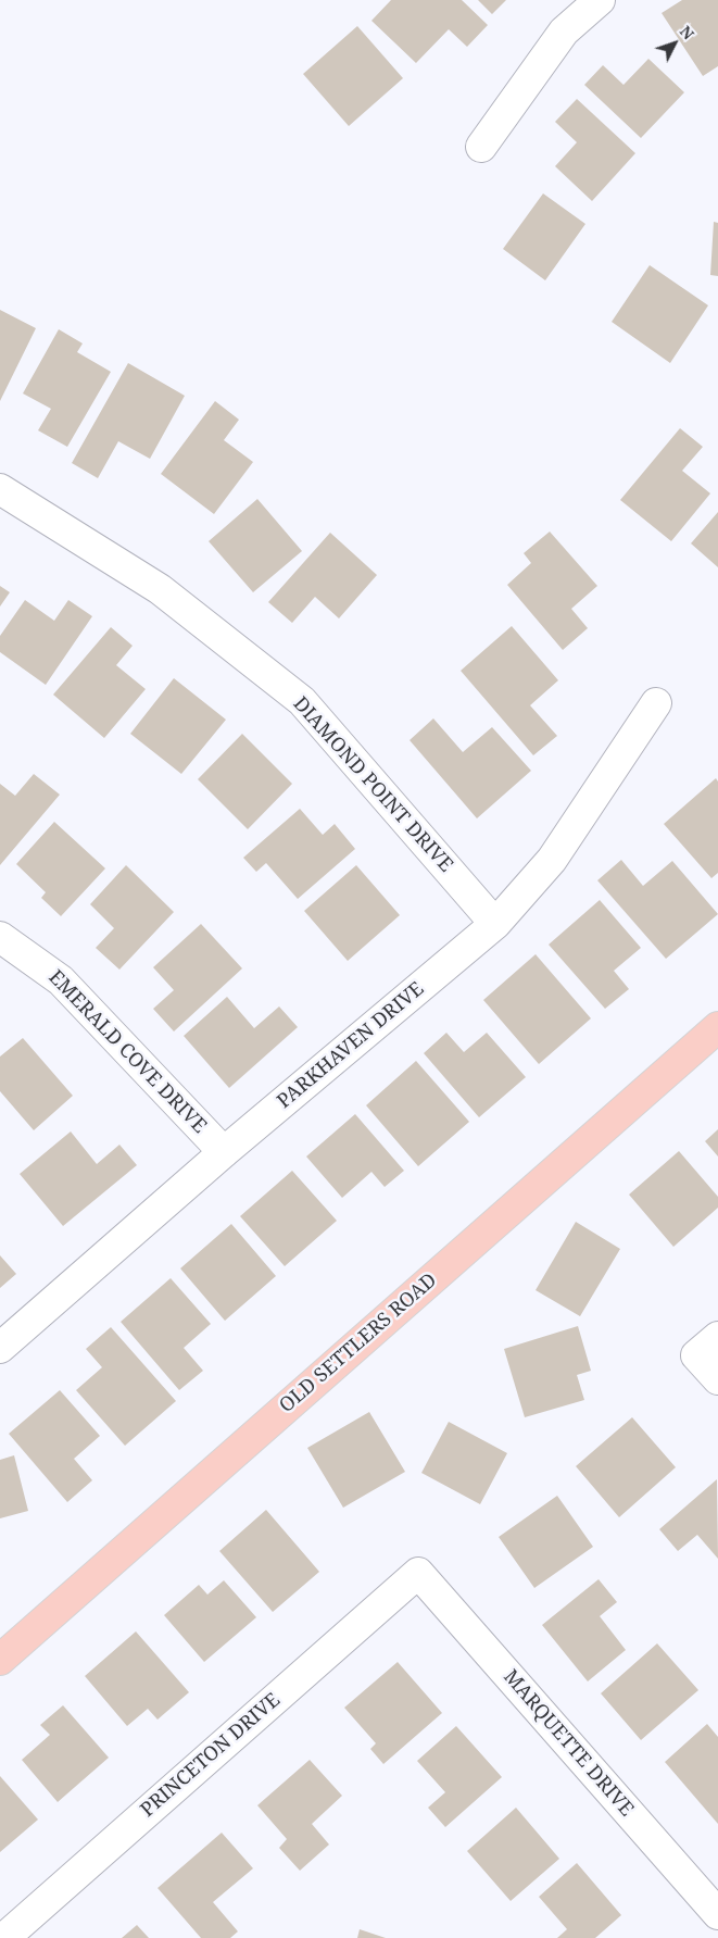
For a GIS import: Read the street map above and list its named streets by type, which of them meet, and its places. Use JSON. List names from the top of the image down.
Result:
{
  "streets": {
    "main road": ["OLD SETTLERS ROAD"],
    "street": [
      "DIAMOND POINT DRIVE",
      "PARKHAVEN DRIVE",
      "EMERALD COVE DRIVE",
      "MARQUETTE DRIVE",
      "PRINCETON DRIVE"
    ]
  },
  "crossings": [
    ["DIAMOND POINT DRIVE", "PARKHAVEN DRIVE"],
    ["PARKHAVEN DRIVE", "EMERALD COVE DRIVE"],
    ["MARQUETTE DRIVE", "PRINCETON DRIVE"]
  ],
  "north": "top right"
}
